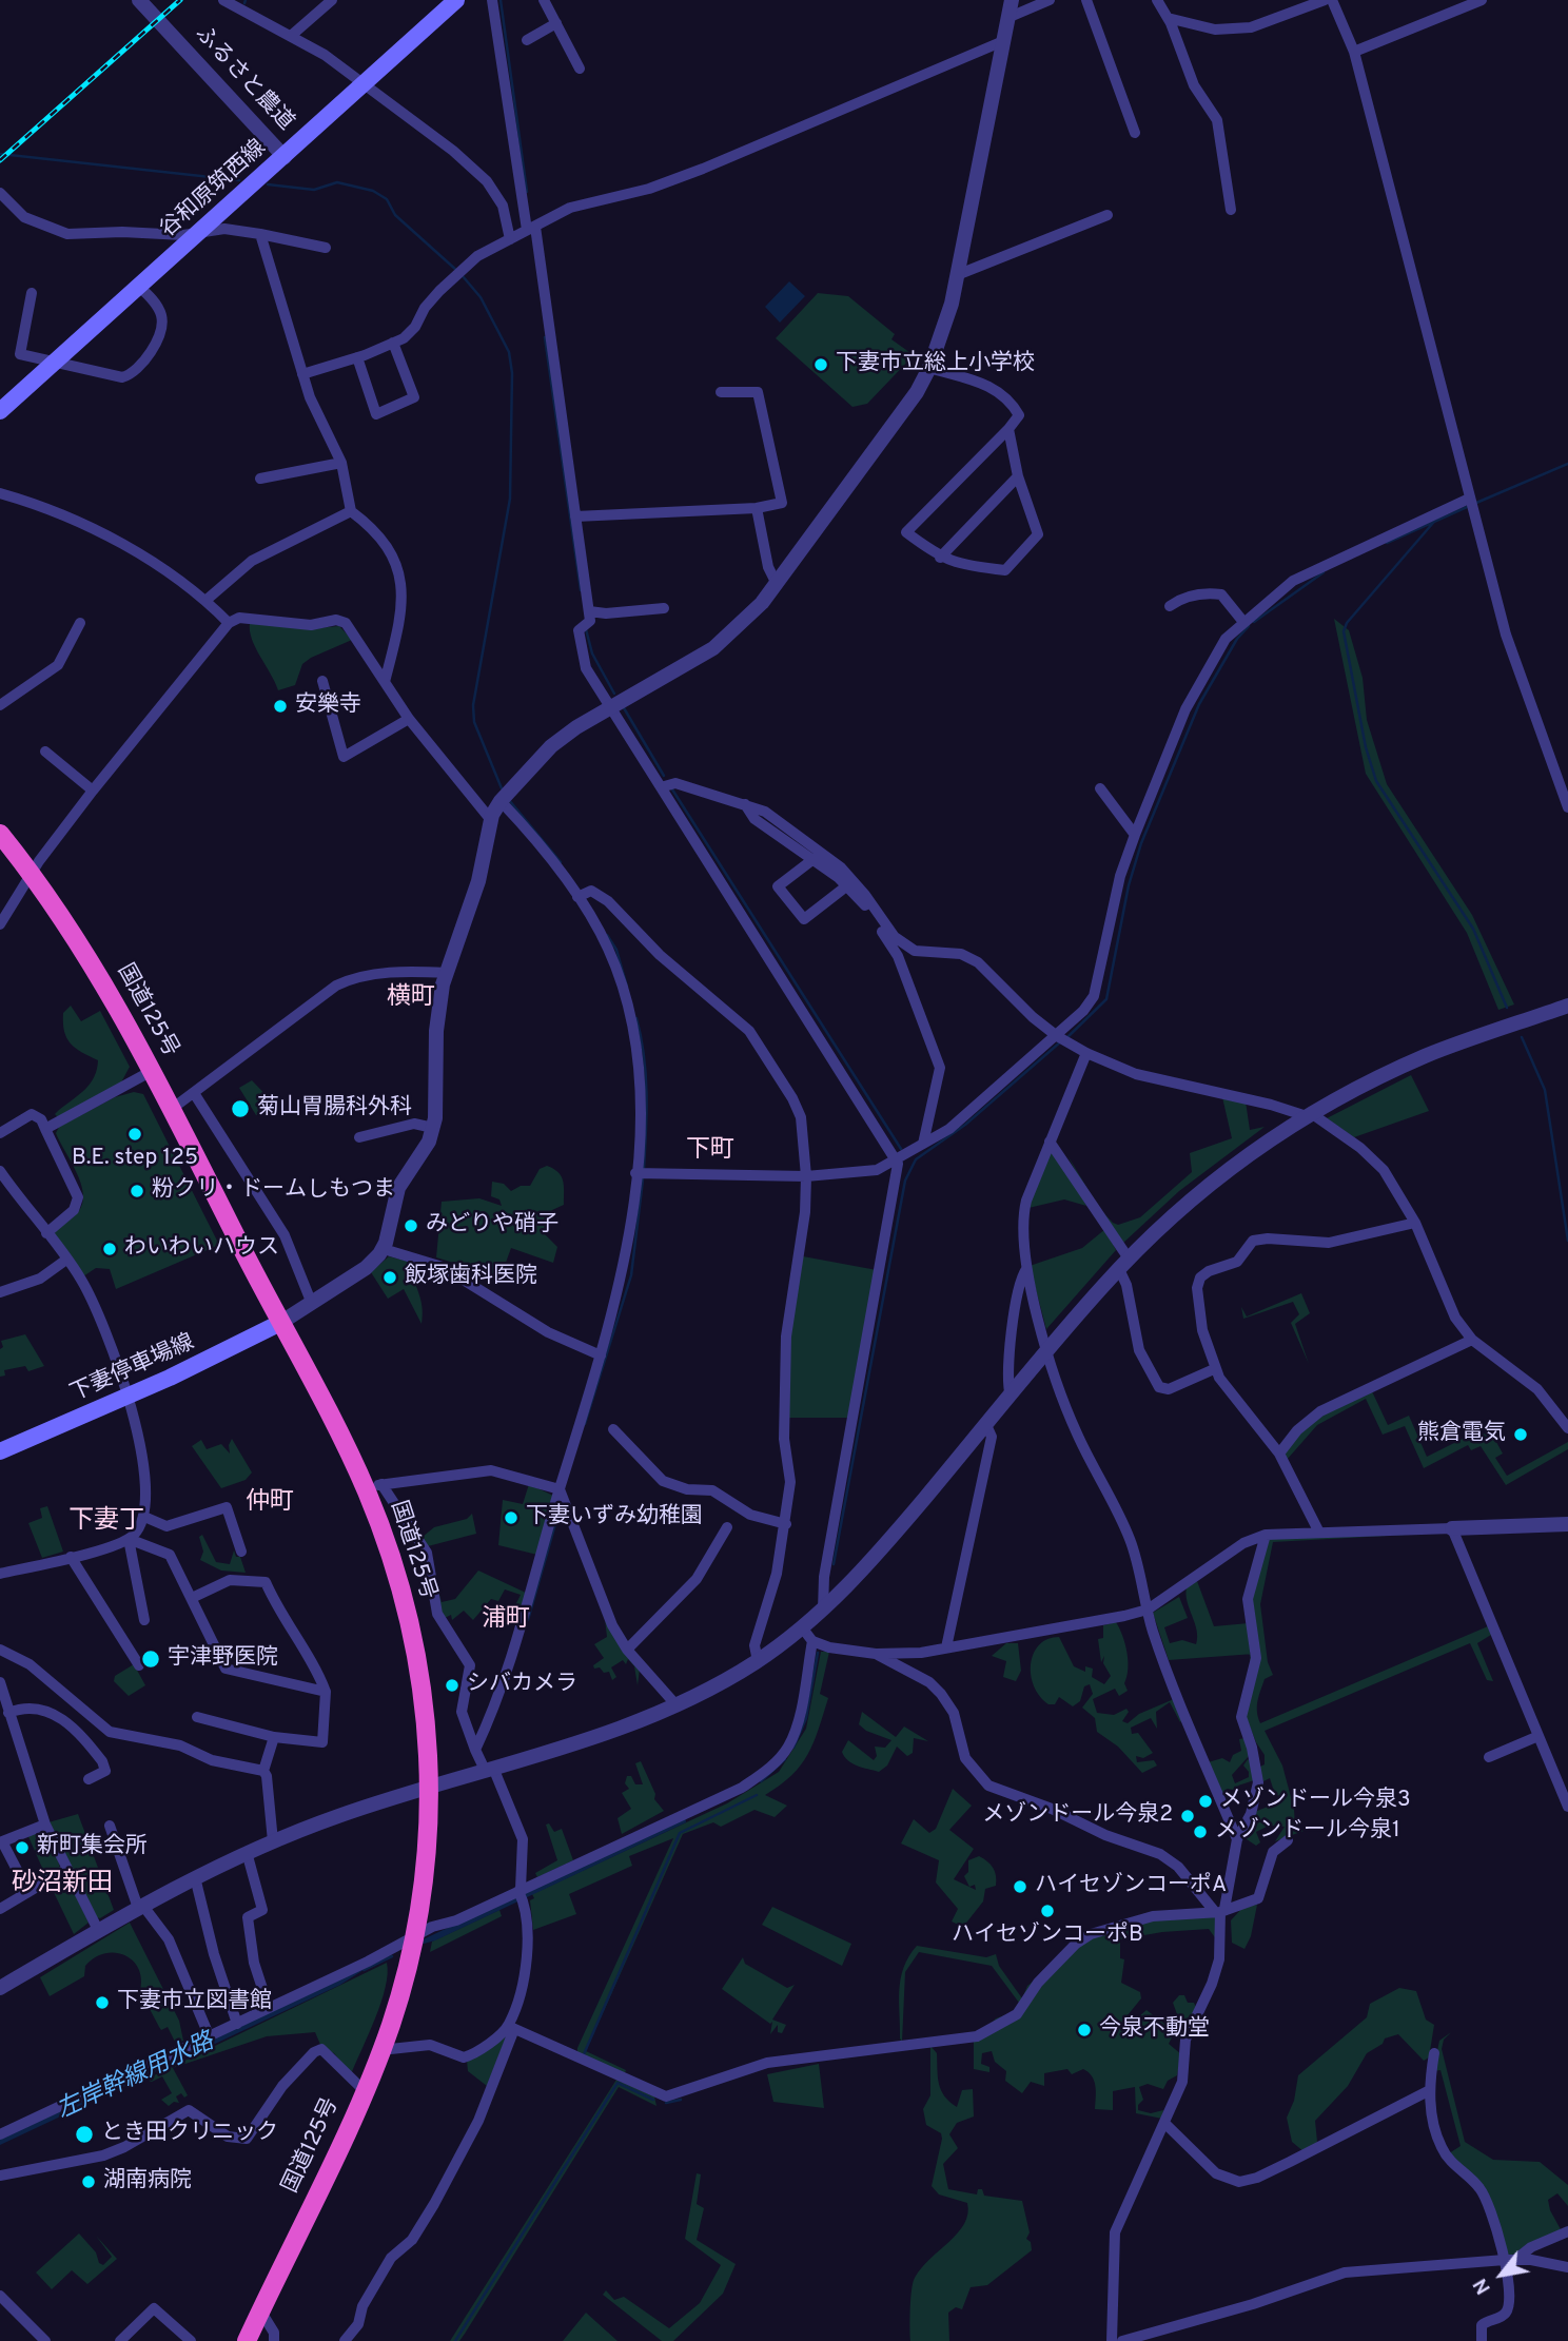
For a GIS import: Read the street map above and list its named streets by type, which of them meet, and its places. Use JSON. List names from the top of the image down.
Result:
{
  "streets": {
    "highway": ["国道125号"],
    "main road": ["谷和原筑西線", "下妻停車場線"],
    "street": ["ふるさと農道"]
  },
  "crossings": [
    ["ふるさと農道", "谷和原筑西線"],
    ["国道125号", "下妻停車場線"]
  ],
  "districts": [
    "横町",
    "下町",
    "仲町",
    "下妻丁",
    "浦町",
    "砂沼新田"
  ],
  "water": ["左岸幹線用水路"],
  "places": [
    "下妻市立総上小学校",
    "安樂寺",
    "菊山胃腸科外科",
    "B.E. step 125",
    "粉クリ・ドームしもつま",
    "みどりや硝子",
    "わいわいハウス",
    "飯塚歯科医院",
    "熊倉電気",
    "下妻いずみ幼稚園",
    "宇津野医院",
    "シバカメラ",
    "メゾンドール今泉3",
    "メゾンドール今泉2",
    "メゾンドール今泉1",
    "新町集会所",
    "ハイセゾンコーポA",
    "ハイセゾンコーポB",
    "下妻市立図書館",
    "今泉不動堂",
    "とき田クリニック",
    "湖南病院"
  ],
  "north": "bottom left"
}
